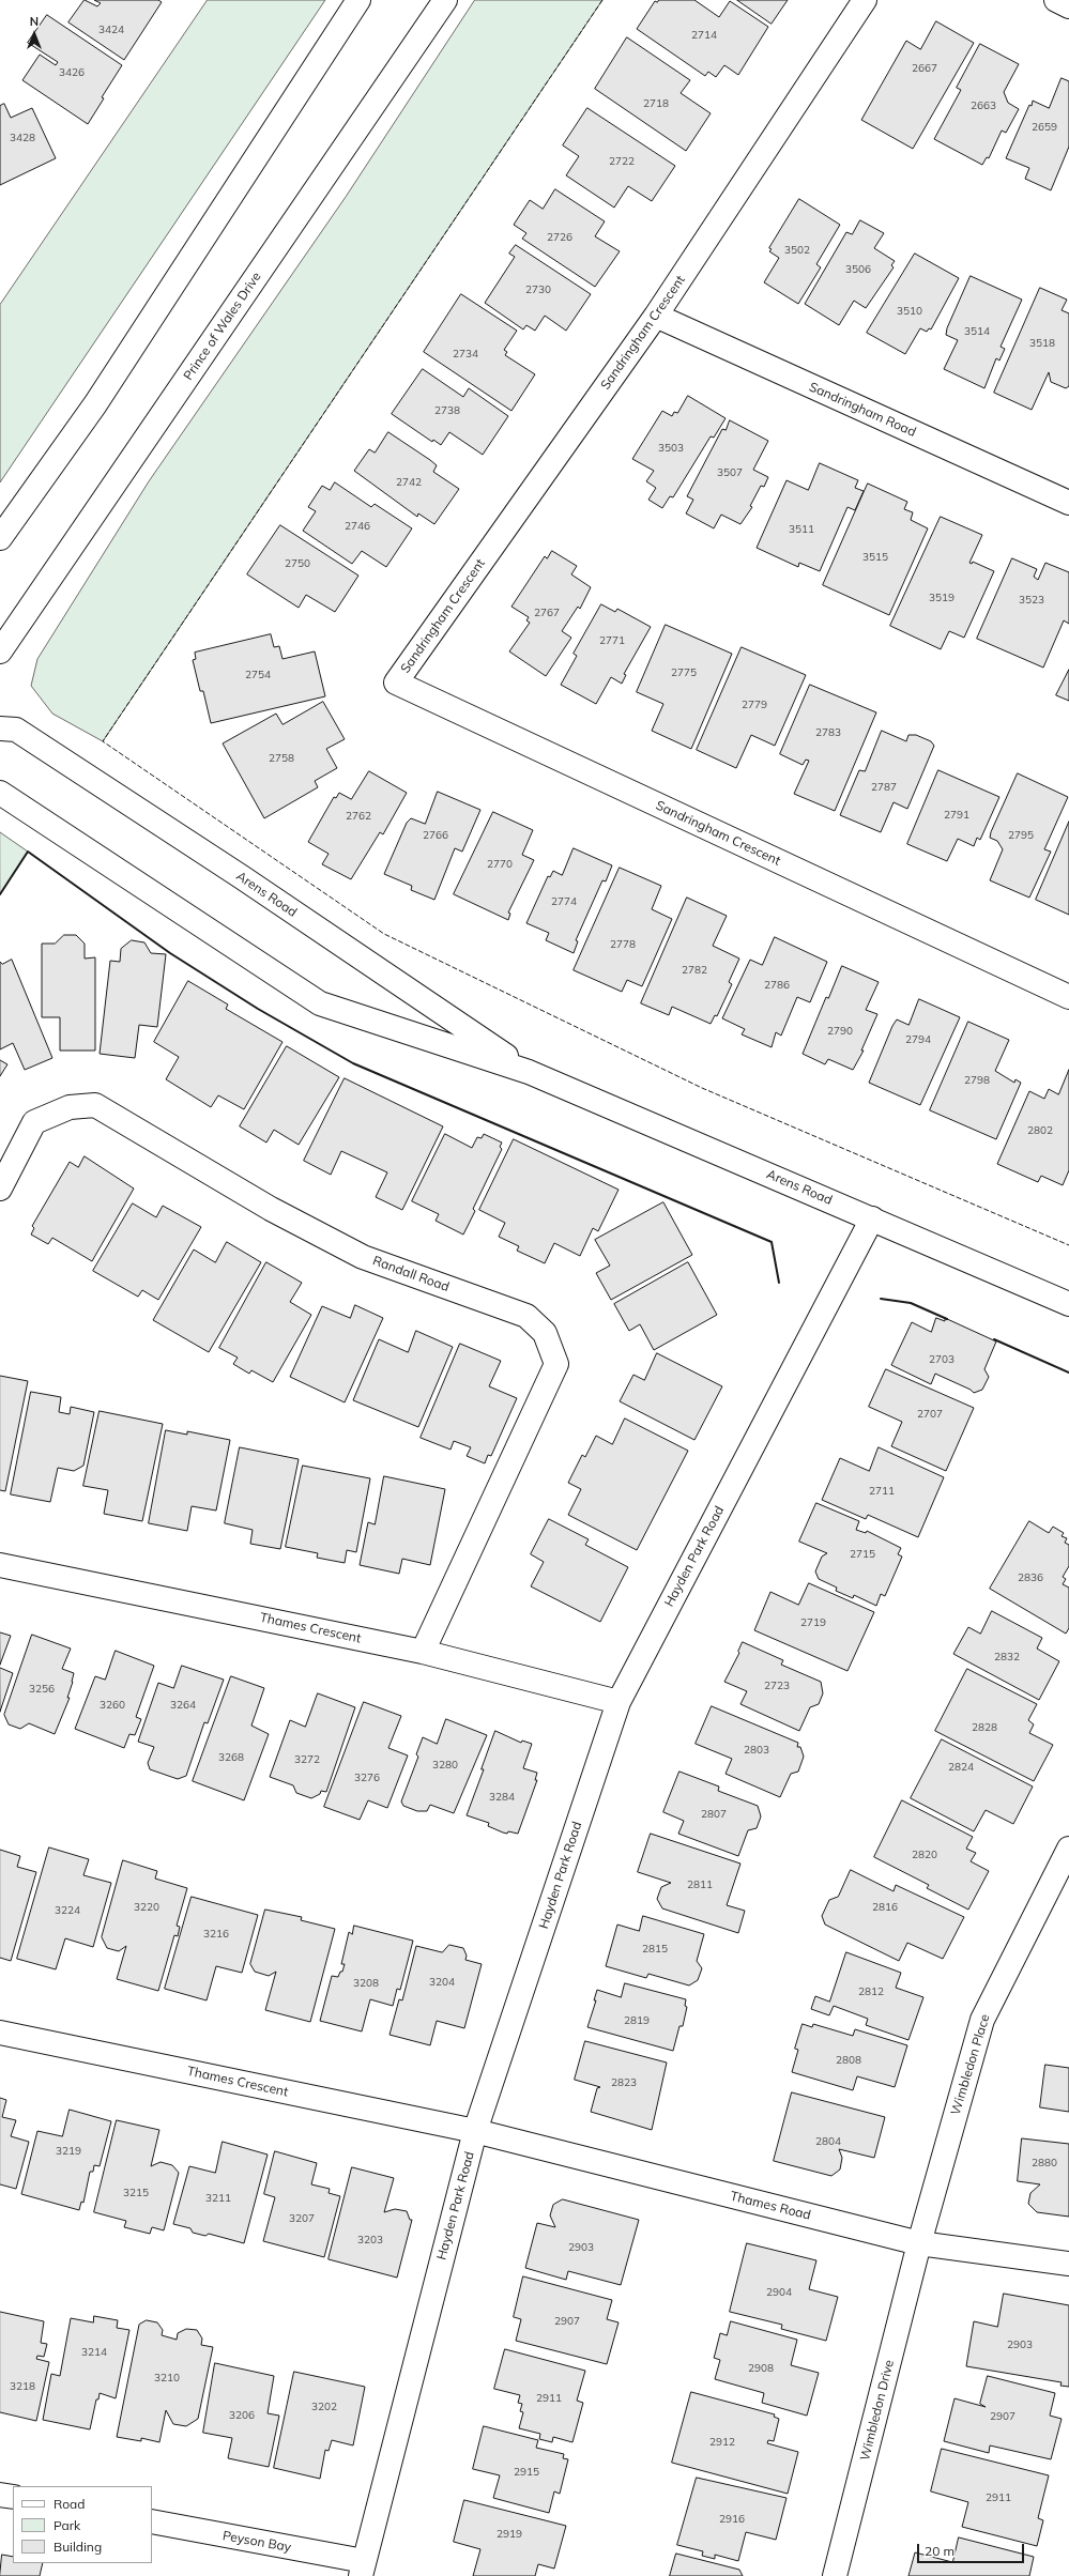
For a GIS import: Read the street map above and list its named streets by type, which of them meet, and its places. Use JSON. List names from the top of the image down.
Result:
{
  "streets": {
    "street": [
      "Prince of Wales Drive",
      "Sandringham Crescent",
      "Sandringham Road",
      "Arens Road",
      "Randall Road",
      "Hayden Park Road",
      "Thames Crescent",
      "Wimbledon Place",
      "Thames Road",
      "Wimbledon Drive",
      "Peyson Bay"
    ]
  },
  "crossings": [
    ["Sandringham Crescent", "Sandringham Road"],
    ["Arens Road", "Hayden Park Road"],
    ["Randall Road", "Thames Crescent"],
    ["Hayden Park Road", "Thames Crescent"],
    ["Hayden Park Road", "Thames Road"],
    ["Hayden Park Road", "Peyson Bay"],
    ["Thames Crescent", "Thames Road"],
    ["Wimbledon Place", "Thames Road"],
    ["Wimbledon Place", "Wimbledon Drive"],
    ["Thames Road", "Wimbledon Drive"]
  ],
  "house_numbers": [
    "3424",
    "2714",
    "2667",
    "3426",
    "2718",
    "2663",
    "2659",
    "3428",
    "2722",
    "2726",
    "3502",
    "3506",
    "2730",
    "3510",
    "3514",
    "3518",
    "2734",
    "2738",
    "3503",
    "3507",
    "2742",
    "2746",
    "3511",
    "3515",
    "2750",
    "3519",
    "3523",
    "2767",
    "2771",
    "2775",
    "2754",
    "2779",
    "2783",
    "2758",
    "2787",
    "2791",
    "2762",
    "2766",
    "2795",
    "2770",
    "2774",
    "2778",
    "2782",
    "2786",
    "2790",
    "2794",
    "2798",
    "2802",
    "2703",
    "2707",
    "2711",
    "2715",
    "2836",
    "2719",
    "2832",
    "2723",
    "3256",
    "3260",
    "3264",
    "2828",
    "2803",
    "3268",
    "3272",
    "3280",
    "2824",
    "3276",
    "3284",
    "2807",
    "2820",
    "2811",
    "3220",
    "2816",
    "3224",
    "3216",
    "2815",
    "3204",
    "3208",
    "2812",
    "2819",
    "2808",
    "2823",
    "2804",
    "3219",
    "2880",
    "3215",
    "3211",
    "3207",
    "3203",
    "2903",
    "2904",
    "2907",
    "2903",
    "3214",
    "2908",
    "3210",
    "3218",
    "2911",
    "3202",
    "3206",
    "2907",
    "2912",
    "2915",
    "2911",
    "2916",
    "2919"
  ],
  "legend": ["Road", "Park", "Building"],
  "scale_bar": "20 m",
  "north": "top"
}
